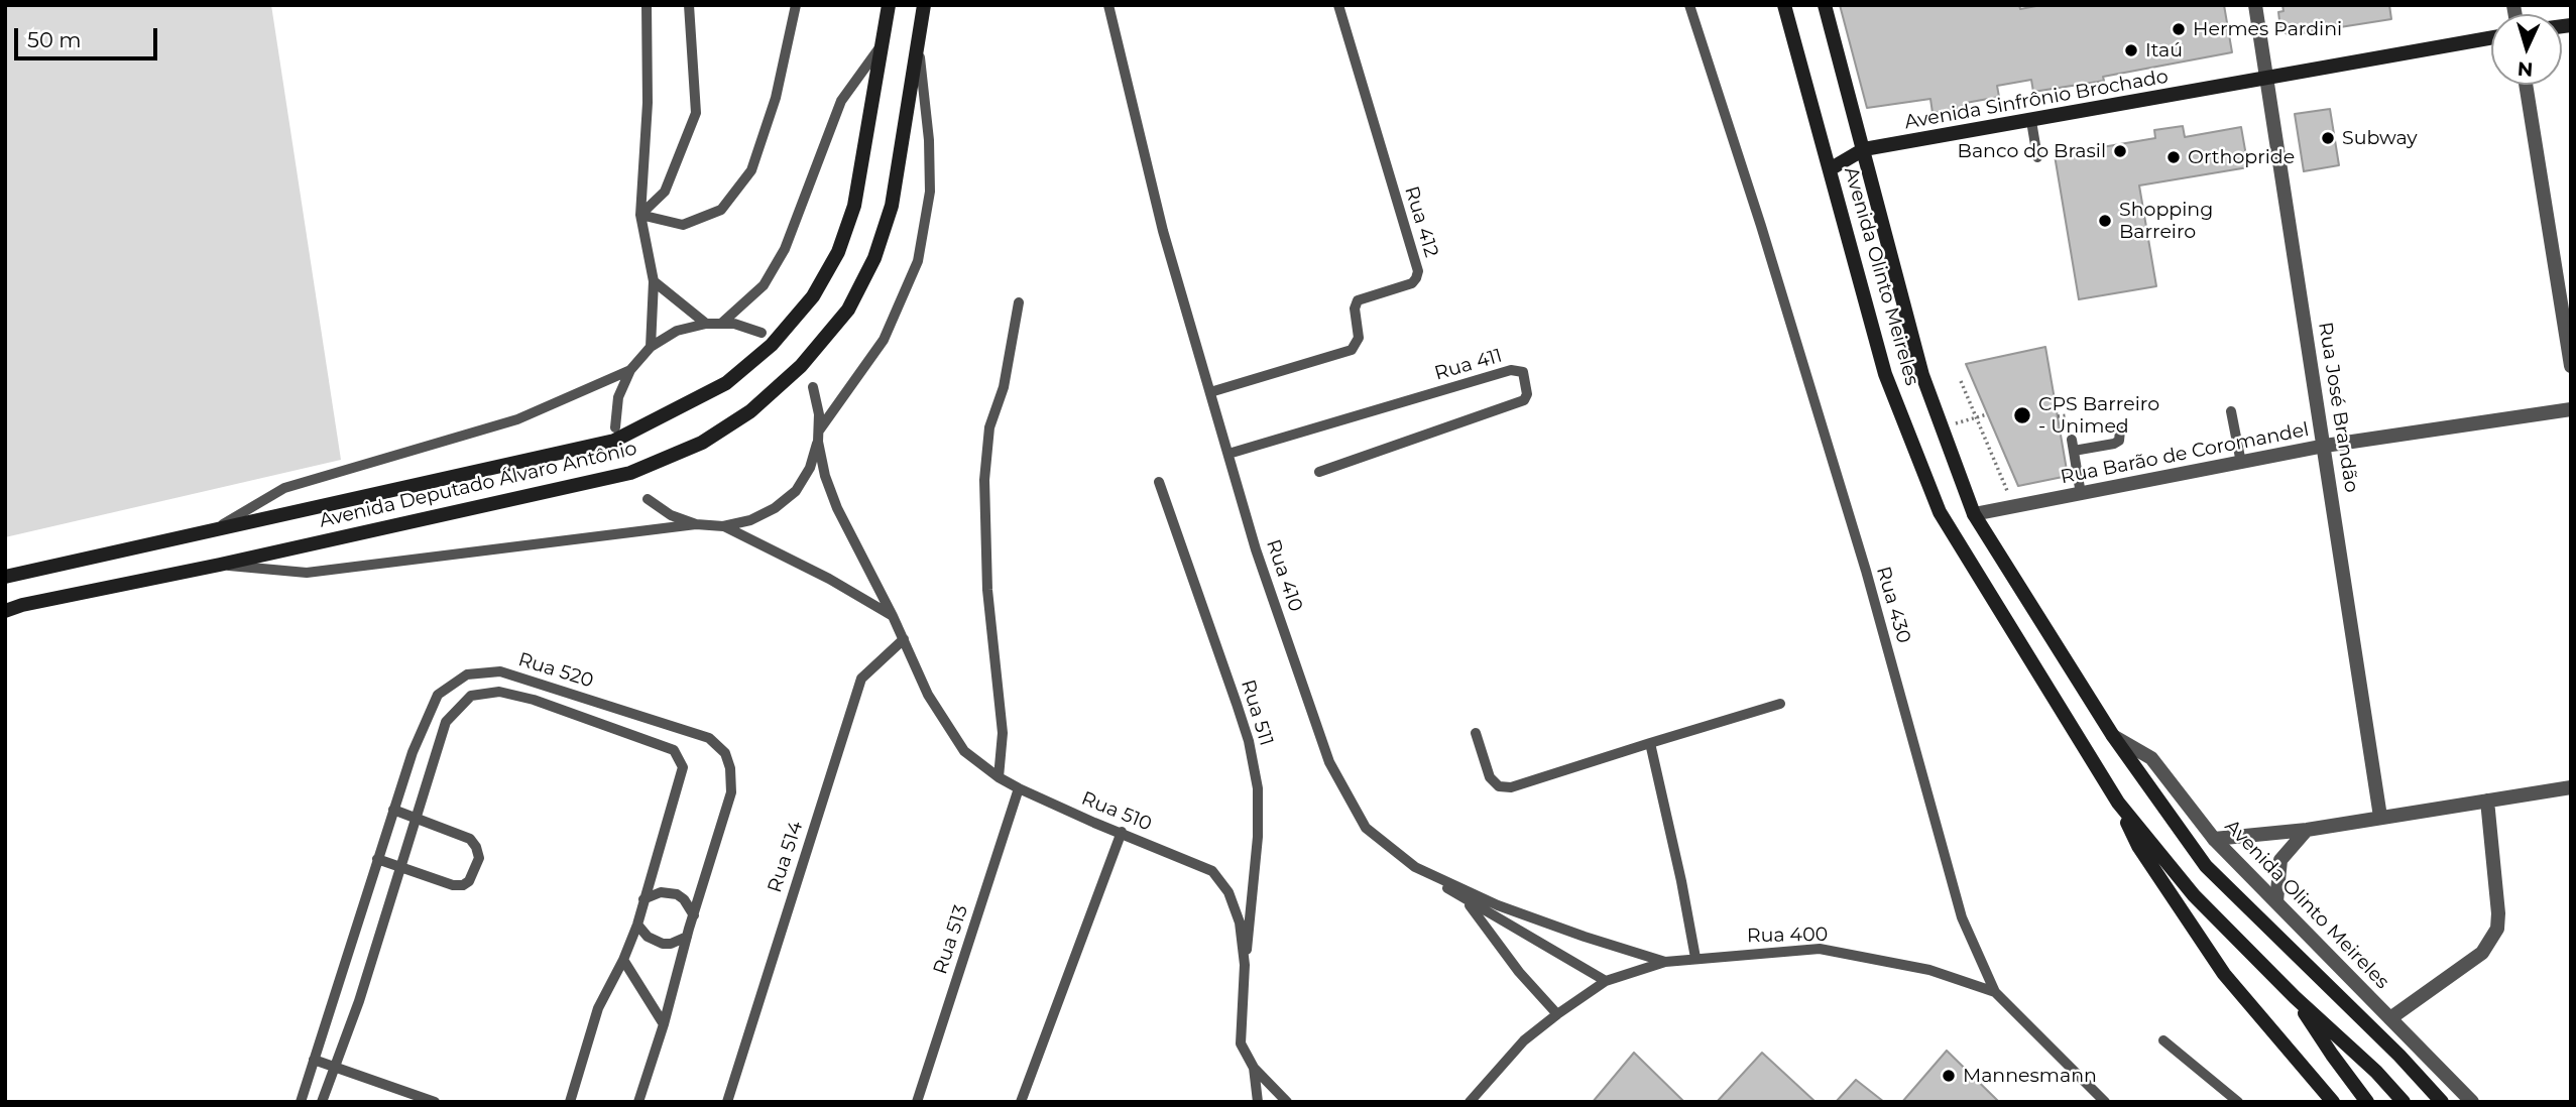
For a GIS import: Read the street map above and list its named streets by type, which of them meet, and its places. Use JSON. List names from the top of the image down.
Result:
{
  "streets": {
    "main road": ["Avenida Sinfrônio Brochado", "Avenida Olinto Meireles", "Avenida Deputado Álvaro Antônio"],
    "street": ["Rua José Brandão", "Rua Barão de Coromandel"],
    "lane": [
      "Rua 412",
      "Rua 411",
      "Rua 410",
      "Rua 430",
      "Rua 520",
      "Rua 511",
      "Rua 510",
      "Rua 514",
      "Rua 400",
      "Rua 513"
    ]
  },
  "crossings": [
    ["Avenida Sinfrônio Brochado", "Avenida Olinto Meireles"],
    ["Avenida Sinfrônio Brochado", "Rua José Brandão"],
    ["Rua 412", "Rua 410"],
    ["Avenida Olinto Meireles", "Rua Barão de Coromandel"],
    ["Rua 411", "Rua 410"],
    ["Rua José Brandão", "Rua Barão de Coromandel"],
    ["Rua 410", "Rua 400"],
    ["Rua 430", "Rua 400"],
    ["Rua 511", "Rua 510"],
    ["Rua 510", "Rua 514"],
    ["Rua 510", "Rua 513"]
  ],
  "places": [
    "Hermes Pardini",
    "Itaú",
    "Subway",
    "Banco do Brasil",
    "Orthopride",
    "Shopping Barreiro",
    "CPS Barreiro - Unimed",
    "Mannesmann"
  ],
  "scale_bar": "50 m",
  "north": "bottom"
}
